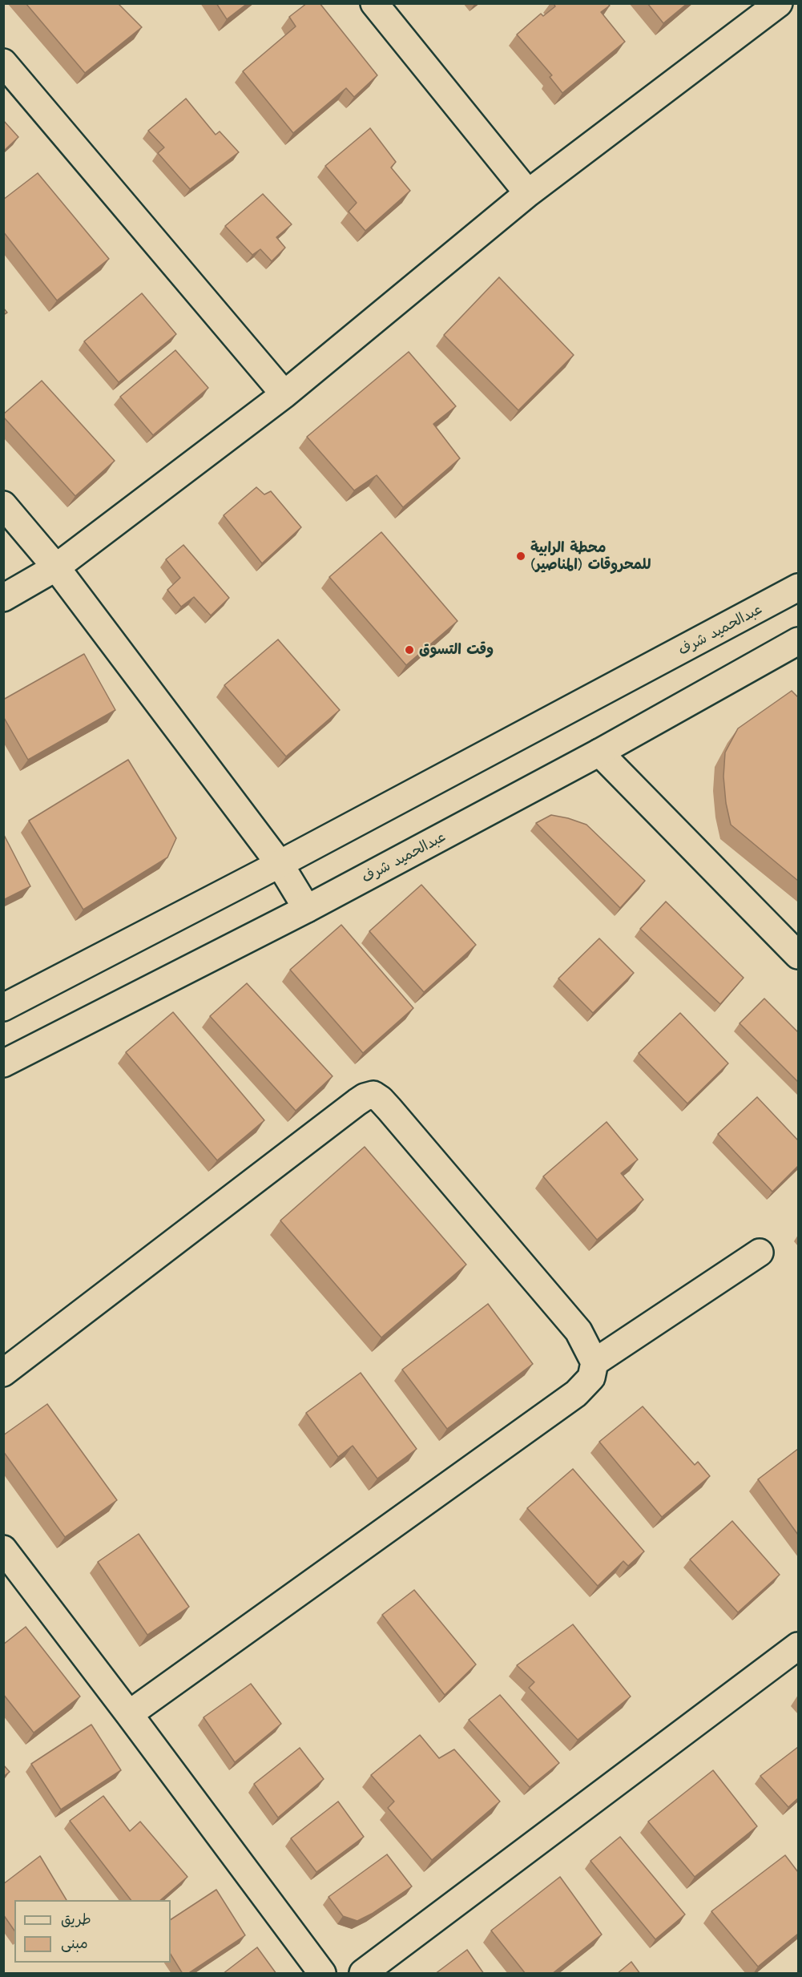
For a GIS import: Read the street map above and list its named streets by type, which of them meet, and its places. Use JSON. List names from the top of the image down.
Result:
{
  "streets": {
    "street": ["عبدالحميد شرف"]
  },
  "places": ["محطة الرابية للمحروقات (المناصير)", "وقت التسوق"],
  "legend": ["طريق", "مبنى"]
}
